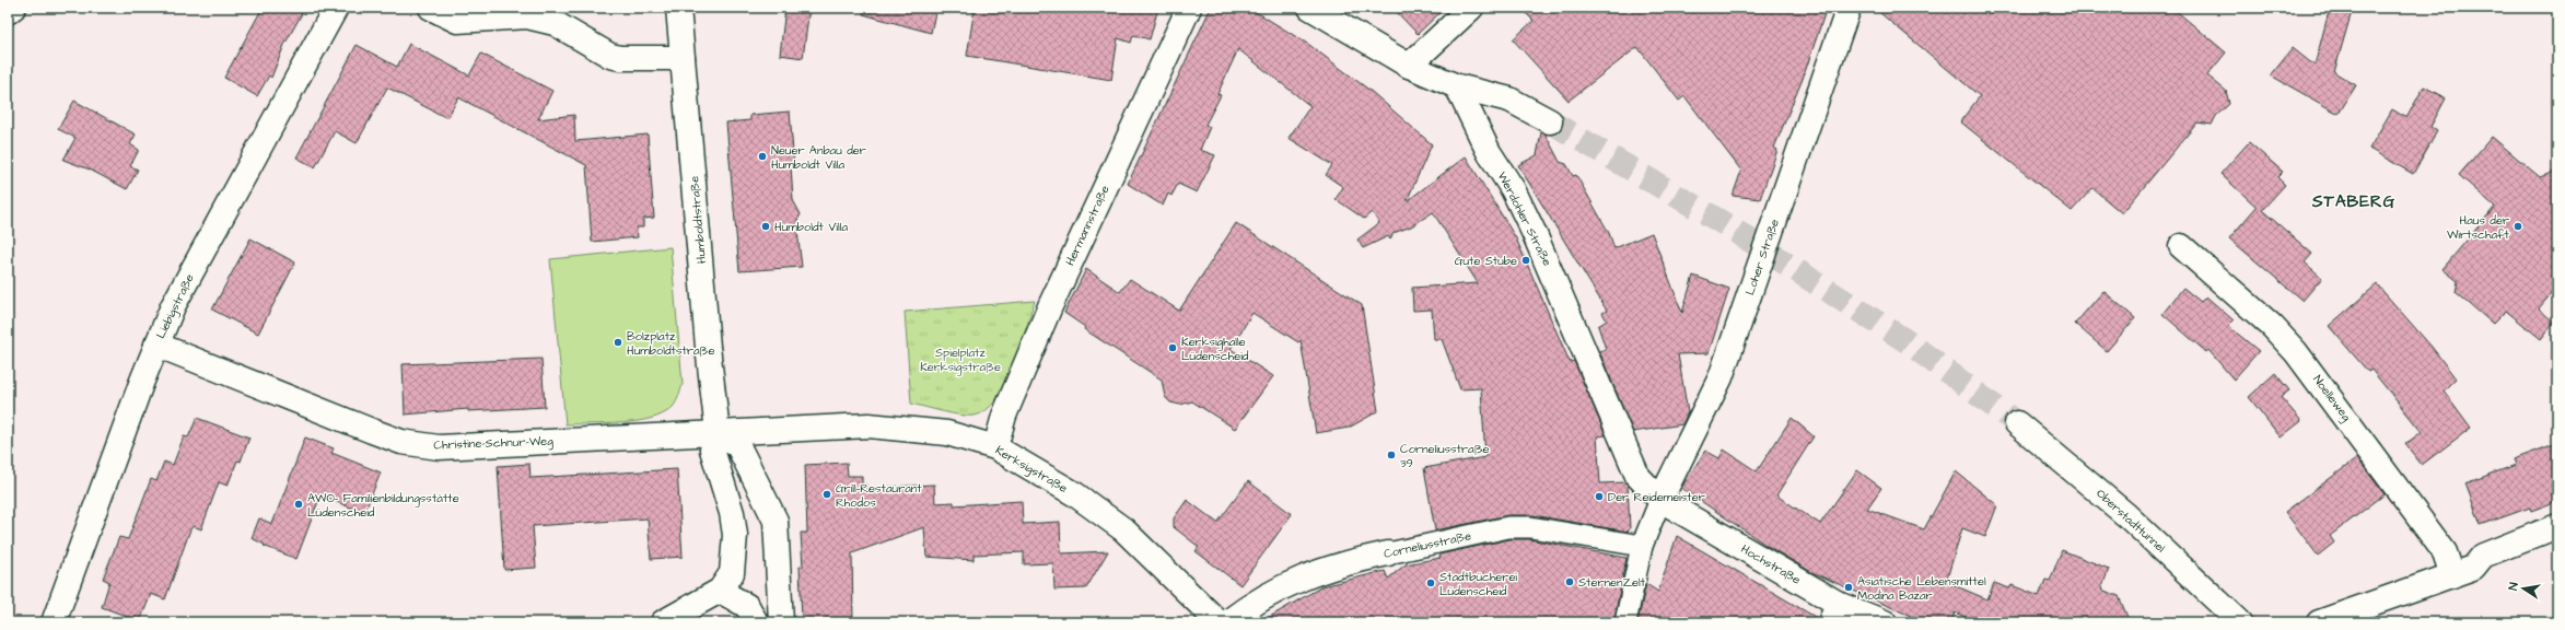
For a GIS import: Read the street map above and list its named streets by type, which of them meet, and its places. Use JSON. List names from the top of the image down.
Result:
{
  "streets": {
    "street": [
      "Werdohler Straße",
      "Humboldtstraße",
      "Hermannstraße",
      "Loher Straße",
      "Liebigstraße",
      "Noelleweg",
      "Christine-Schnur-Weg",
      "Kerksigstraße",
      "Oberstadttunnel",
      "Corneliusstraße",
      "Hochstraße"
    ]
  },
  "crossings": [
    ["Werdohler Straße", "Loher Straße"],
    ["Werdohler Straße", "Hochstraße"],
    ["Humboldtstraße", "Christine-Schnur-Weg"],
    ["Humboldtstraße", "Kerksigstraße"],
    ["Hermannstraße", "Kerksigstraße"],
    ["Loher Straße", "Hochstraße"],
    ["Liebigstraße", "Christine-Schnur-Weg"],
    ["Christine-Schnur-Weg", "Kerksigstraße"]
  ],
  "districts": ["STABERG"],
  "parks": ["Spielplatz Kerksigstraße"],
  "places": [
    "Neuer Anbau der Humboldt Villa",
    "Humboldt Villa",
    "Haus der Wirtschaft",
    "Gute Stube",
    "Bolzplatz Humboldtstraße",
    "Kerksighalle Lüdenscheid",
    "Corneliusstraße 39",
    "Grill-Restaurant Rhodos",
    "Der Reidemeister",
    "AWO- Familienbildungsstätte Lüdenscheid",
    "SternenZelt",
    "Stadtbücherei Lüdenscheid",
    "Asiatische Lebensmittel Modina Bazar"
  ],
  "north": "left"
}
